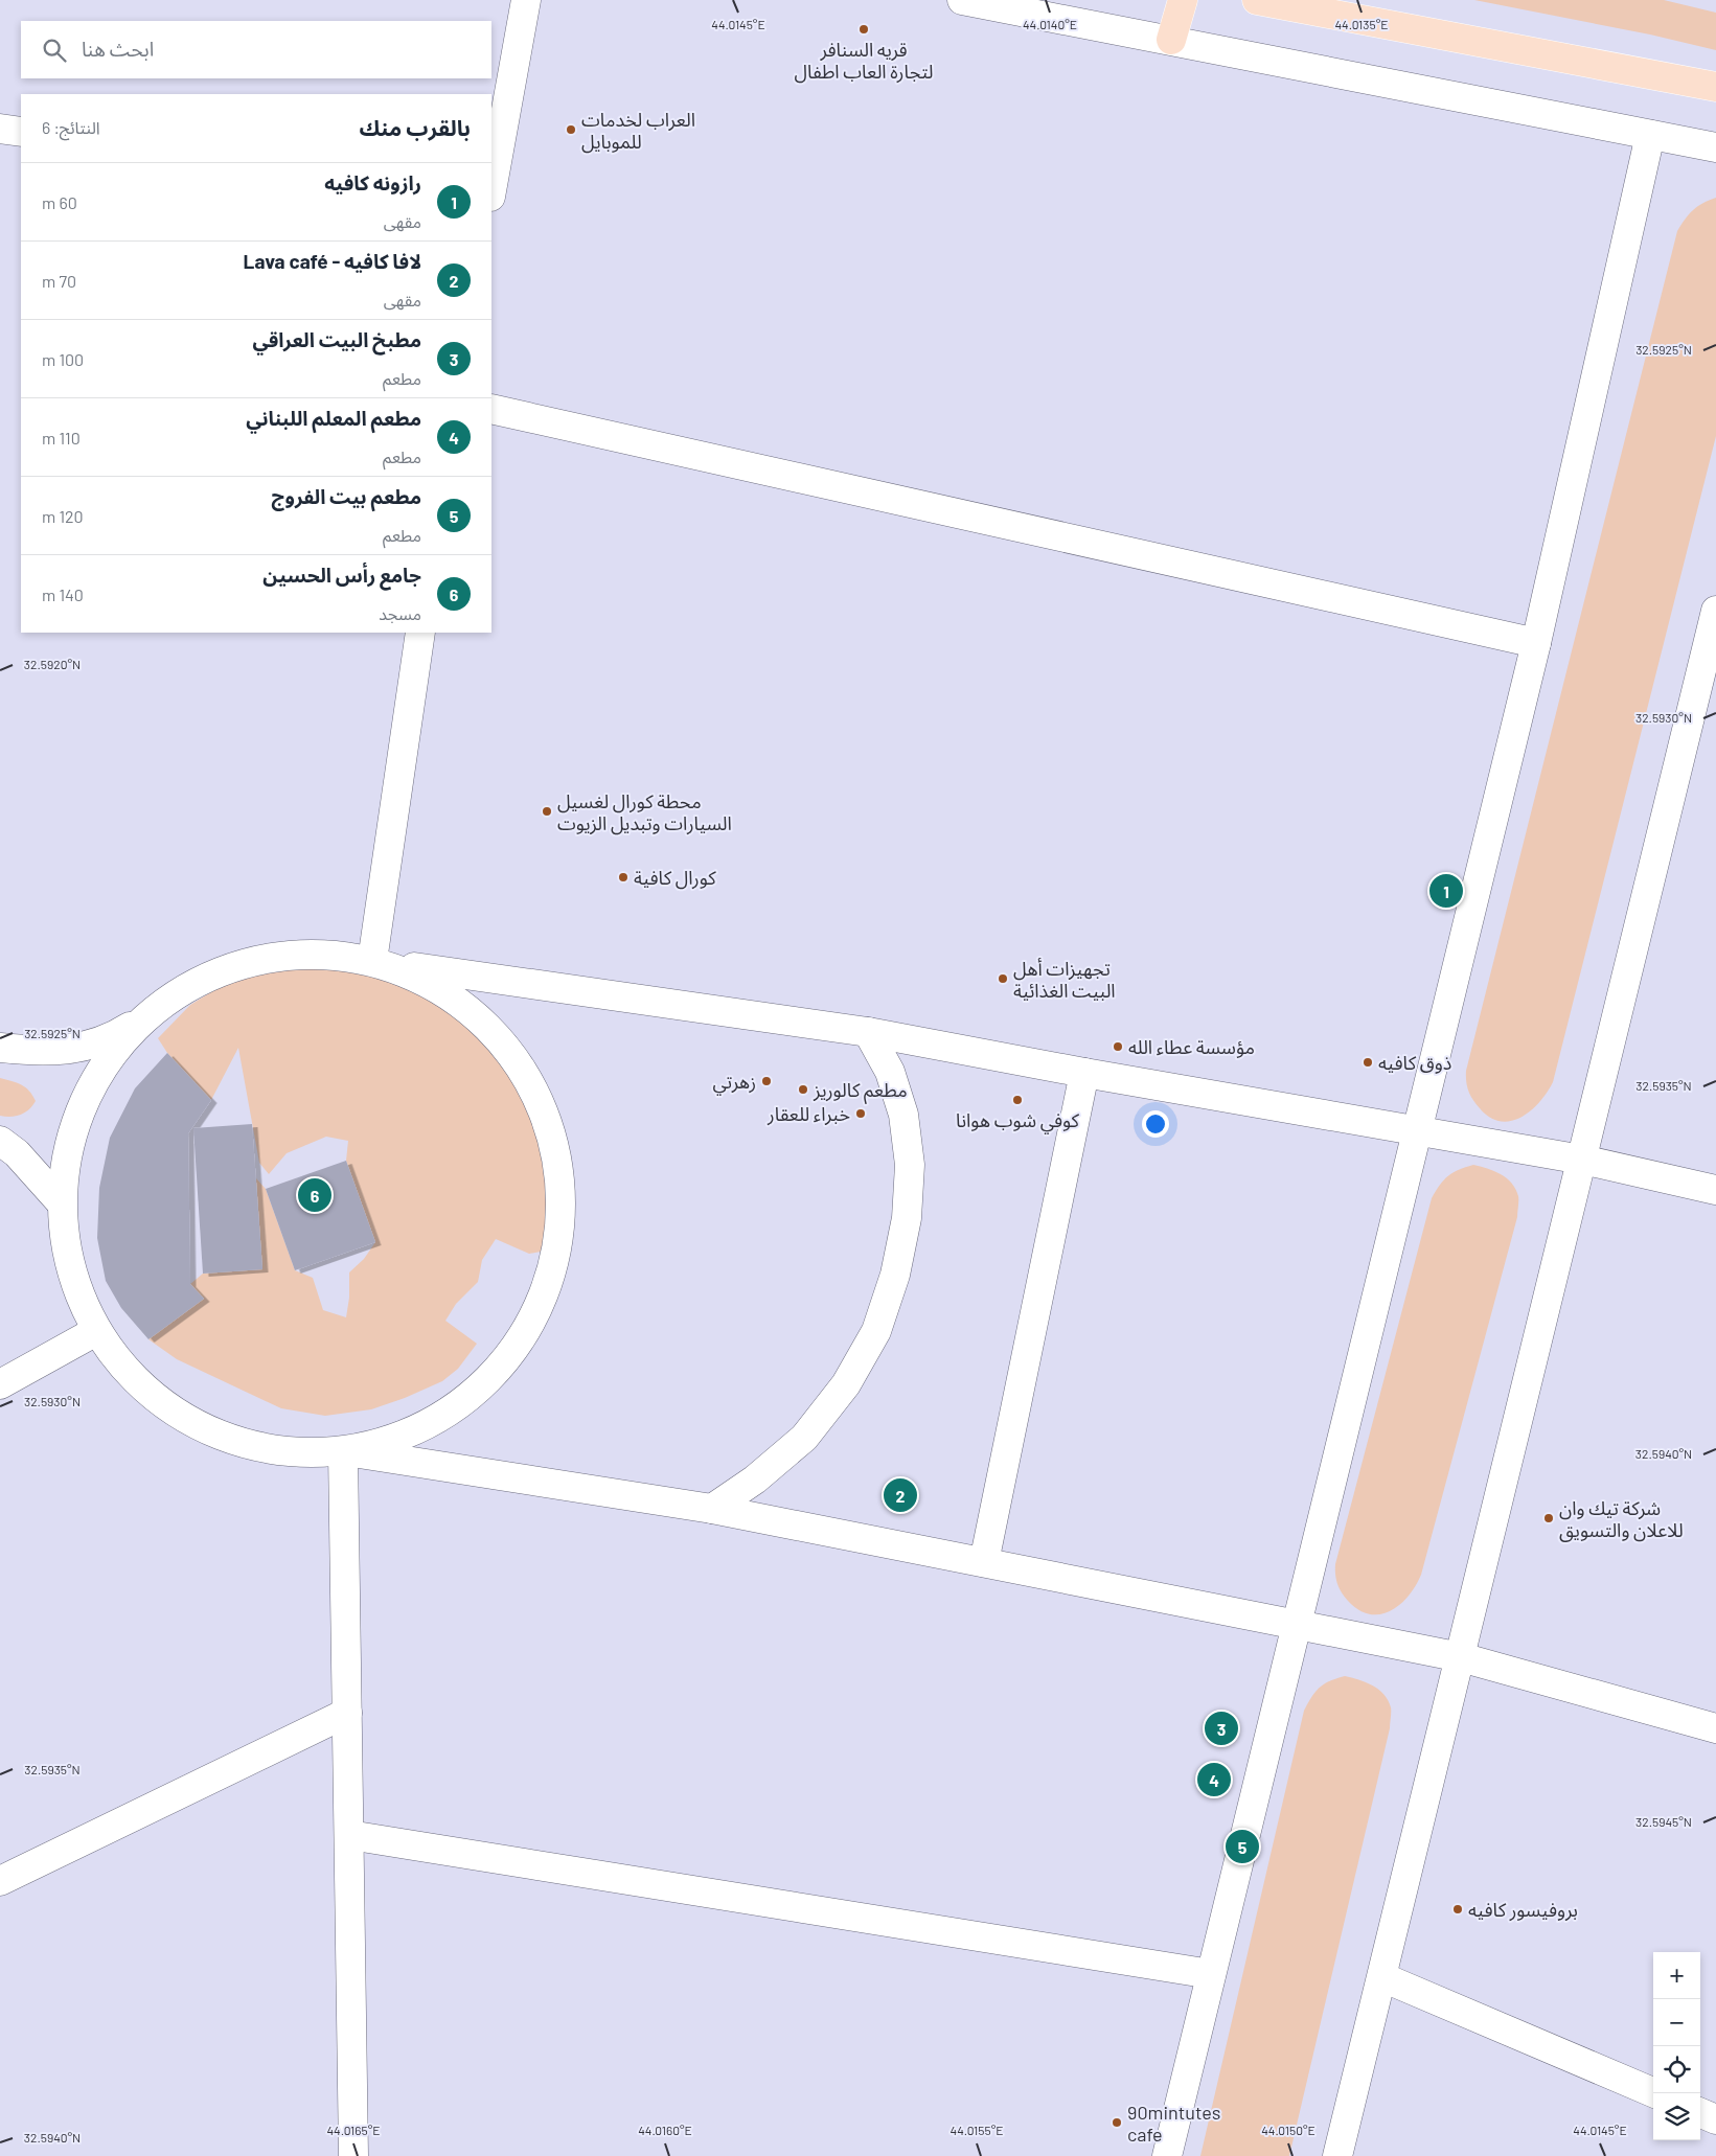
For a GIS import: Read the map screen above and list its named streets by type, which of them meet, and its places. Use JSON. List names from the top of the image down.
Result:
{
  "places": [
    "قريه السنافر لتجارة العاب اطفال",
    "العراب لخدمات للموبايل",
    "محطة كورال لغسيل السيارات وتبديل الزيوت",
    "كورال كافية",
    "تجهيزات أهل البيت الغذائية",
    "مؤسسة عطاء الله",
    "ذوق كافيه",
    "زهرتي",
    "مطعم كالوريز",
    "كوفي شوب هوانا",
    "خبراء للعقار",
    "شركة تيك وان للاعلان والتسويق",
    "بروفيسور كافيه",
    "90mintutes cafe"
  ],
  "page": {
    "search": "ابحث هنا",
    "heading": ["بالقرب منك", "النتائج: 6"],
    "list": [
      {
        "mark": "1",
        "name": "رازونه كافيه",
        "note": "مقهى",
        "value": "60 m"
      },
      {
        "mark": "2",
        "name": "لافا كافيه - Lava café",
        "note": "مقهى",
        "value": "70 m"
      },
      {
        "mark": "3",
        "name": "مطبخ البيت العراقي",
        "note": "مطعم",
        "value": "100 m"
      },
      {
        "mark": "4",
        "name": "مطعم المعلم اللبناني",
        "note": "مطعم",
        "value": "110 m"
      },
      {
        "mark": "5",
        "name": "مطعم بيت الفروج",
        "note": "مطعم",
        "value": "120 m"
      },
      {
        "mark": "6",
        "name": "جامع رأس الحسين",
        "note": "مسجد",
        "value": "140 m"
      }
    ],
    "pins": [
      "1",
      "6",
      "2",
      "3",
      "4",
      "5"
    ],
    "map_buttons": ["+", "−"]
  },
  "coordinates": [
    "44.0145°E",
    "44.0135°E",
    "44.0140°E",
    "32.5925°N",
    "32.5920°N",
    "32.5930°N",
    "32.5935°N",
    "32.5940°N",
    "32.5945°N",
    "44.0165°E",
    "44.0160°E",
    "44.0155°E",
    "44.0150°E"
  ]
}
